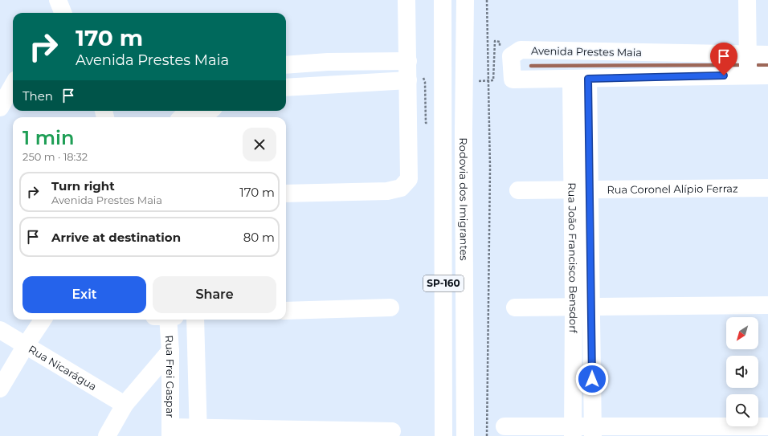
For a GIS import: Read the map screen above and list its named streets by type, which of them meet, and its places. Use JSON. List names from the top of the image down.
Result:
{
  "streets": {
    "main road": [
      "Avenida Prestes Maia",
      "Rua Coronel Alípio Ferraz",
      "Rodovia dos Imigrantes",
      "Rua João Francisco Bensdorf",
      "SP-160",
      "Rua Nicarágua",
      "Rua Frei Gaspar"
    ]
  },
  "crossings": [
    ["Avenida Prestes Maia", "Rua João Francisco Bensdorf"],
    ["Rua Coronel Alípio Ferraz", "Rua João Francisco Bensdorf"]
  ],
  "north": "bottom left",
  "page": {
    "turn": ["170 m", "Avenida Prestes Maia"],
    "then": "Then",
    "heading": ["1 min", "250 m · 18:32"],
    "list": [
      {
        "name": "Turn right",
        "note": "Avenida Prestes Maia",
        "value": "170 m"
      },
      {
        "name": "Arrive at destination",
        "value": "80 m"
      }
    ],
    "buttons": ["Exit", "Share"]
  }
}
